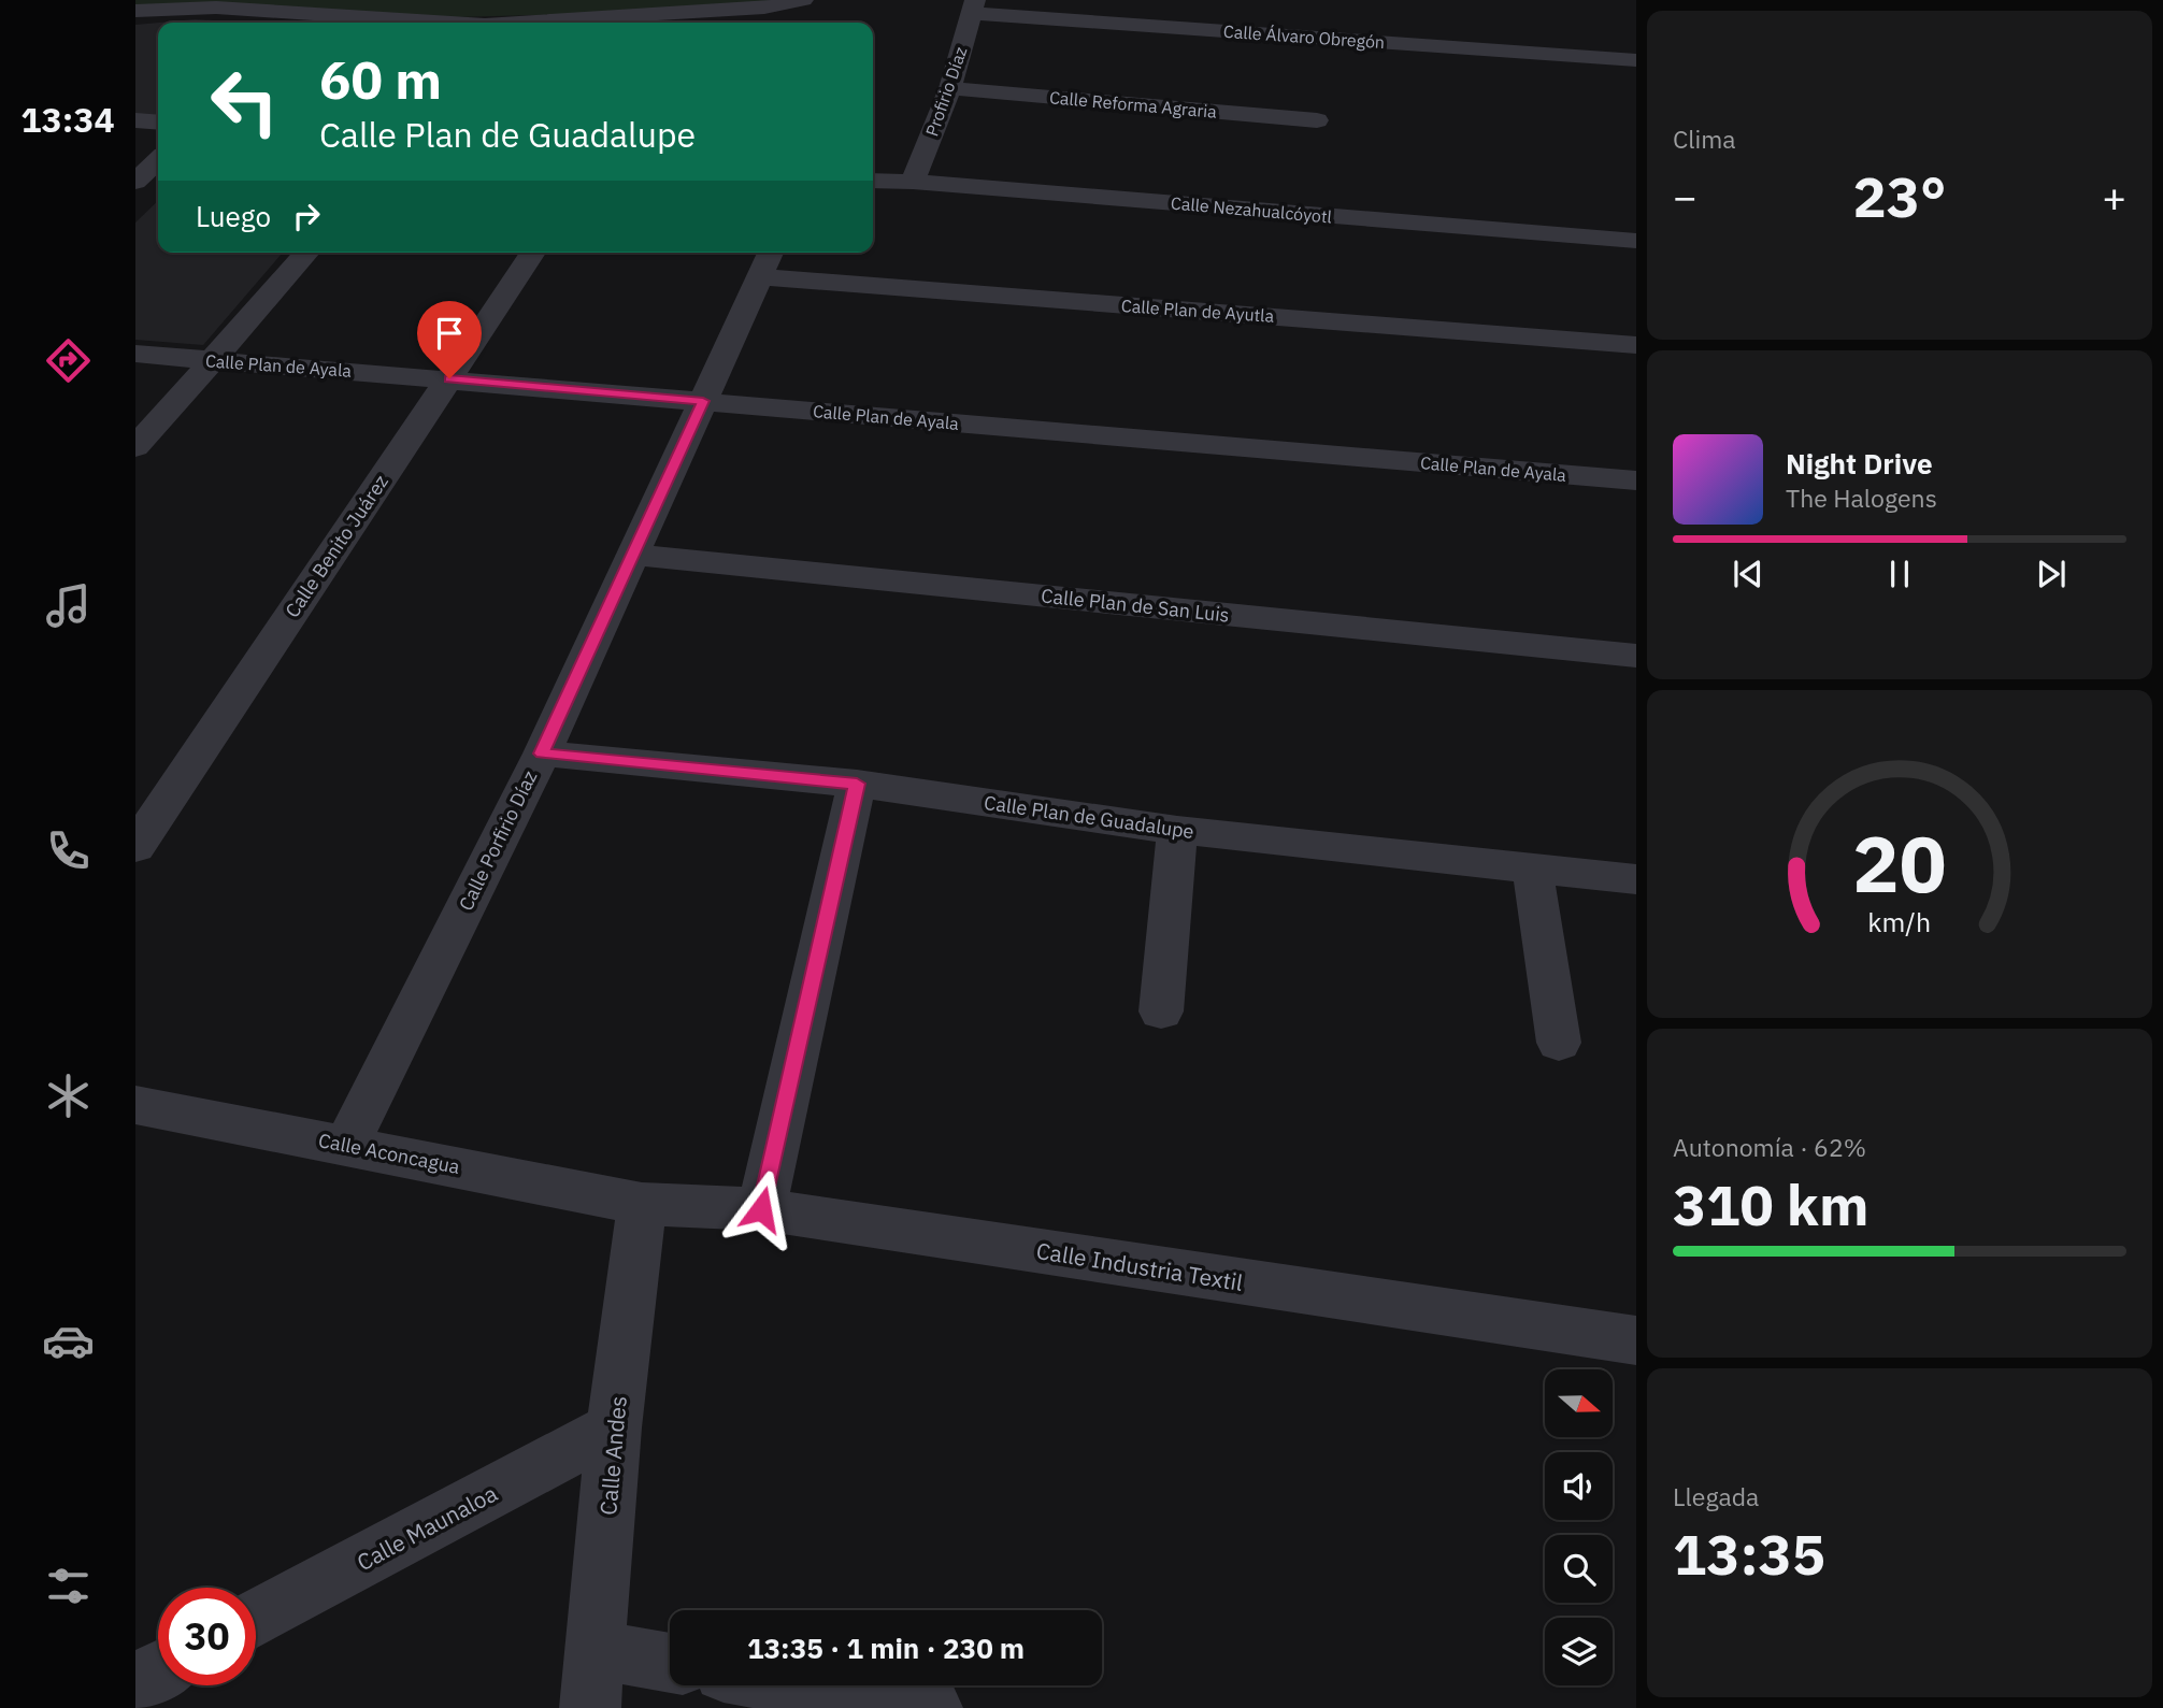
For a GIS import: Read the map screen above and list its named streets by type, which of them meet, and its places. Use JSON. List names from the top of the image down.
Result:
{
  "streets": {
    "street": [
      "Calle Álvaro Obregón",
      "Profirio Díaz",
      "Calle Reforma Agraria",
      "Calle Nezahualcóyotl",
      "Calle Plan de Ayutla",
      "Calle Plan de Ayala",
      "Calle Benito Juárez",
      "Calle Plan de San Luis",
      "Calle Plan de Guadalupe",
      "Calle Porfirio Díaz",
      "Calle Aconcagua",
      "Calle Industria Textil",
      "Calle Andes",
      "Calle Maunaloa"
    ]
  },
  "crossings": [
    ["Calle Álvaro Obregón", "Profirio Díaz"],
    ["Profirio Díaz", "Calle Reforma Agraria"],
    ["Profirio Díaz", "Calle Nezahualcóyotl"],
    ["Calle Plan de Ayutla", "Calle Porfirio Díaz"],
    ["Calle Plan de Ayala", "Calle Benito Juárez"],
    ["Calle Plan de Ayala", "Calle Porfirio Díaz"],
    ["Calle Plan de San Luis", "Calle Porfirio Díaz"],
    ["Calle Plan de Guadalupe", "Calle Porfirio Díaz"],
    ["Calle Porfirio Díaz", "Calle Aconcagua"],
    ["Calle Aconcagua", "Calle Industria Textil"],
    ["Calle Aconcagua", "Calle Andes"],
    ["Calle Industria Textil", "Calle Andes"],
    ["Calle Andes", "Calle Maunaloa"]
  ],
  "north": "right",
  "page": {
    "tabs": "13:34",
    "tile": [
      "Clima",
      ["Autonomía · 62%", "310 km"],
      ["Llegada", "13:35"]
    ],
    "turn": ["60 m", "Calle Plan de Guadalupe"],
    "heat": ["−", "23°", "+"],
    "then": "Luego",
    "song": ["Night Drive", "The Halogens"],
    "limit": "30",
    "trip": "13:35 · 1 min · 230 m",
    "gauge": ["20", "km/h"]
  }
}
